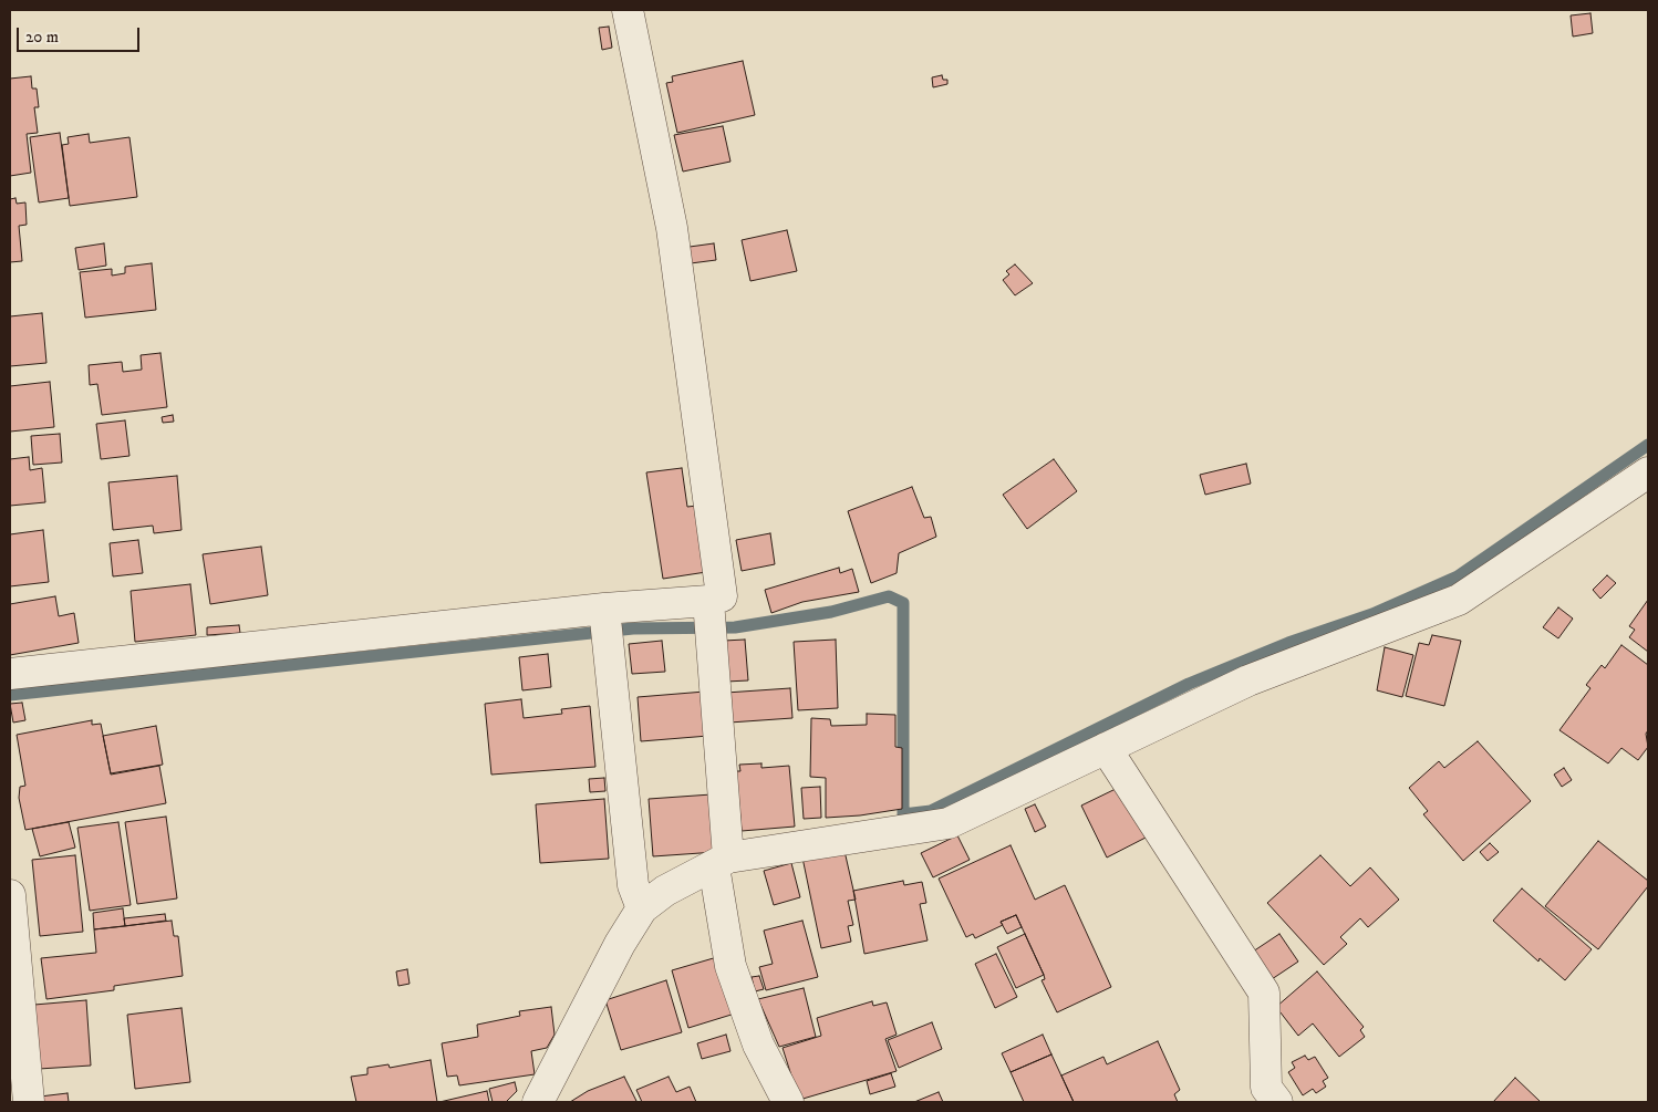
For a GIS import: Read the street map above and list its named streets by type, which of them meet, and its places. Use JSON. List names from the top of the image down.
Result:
{
  "scale_bar": "20 m"
}
